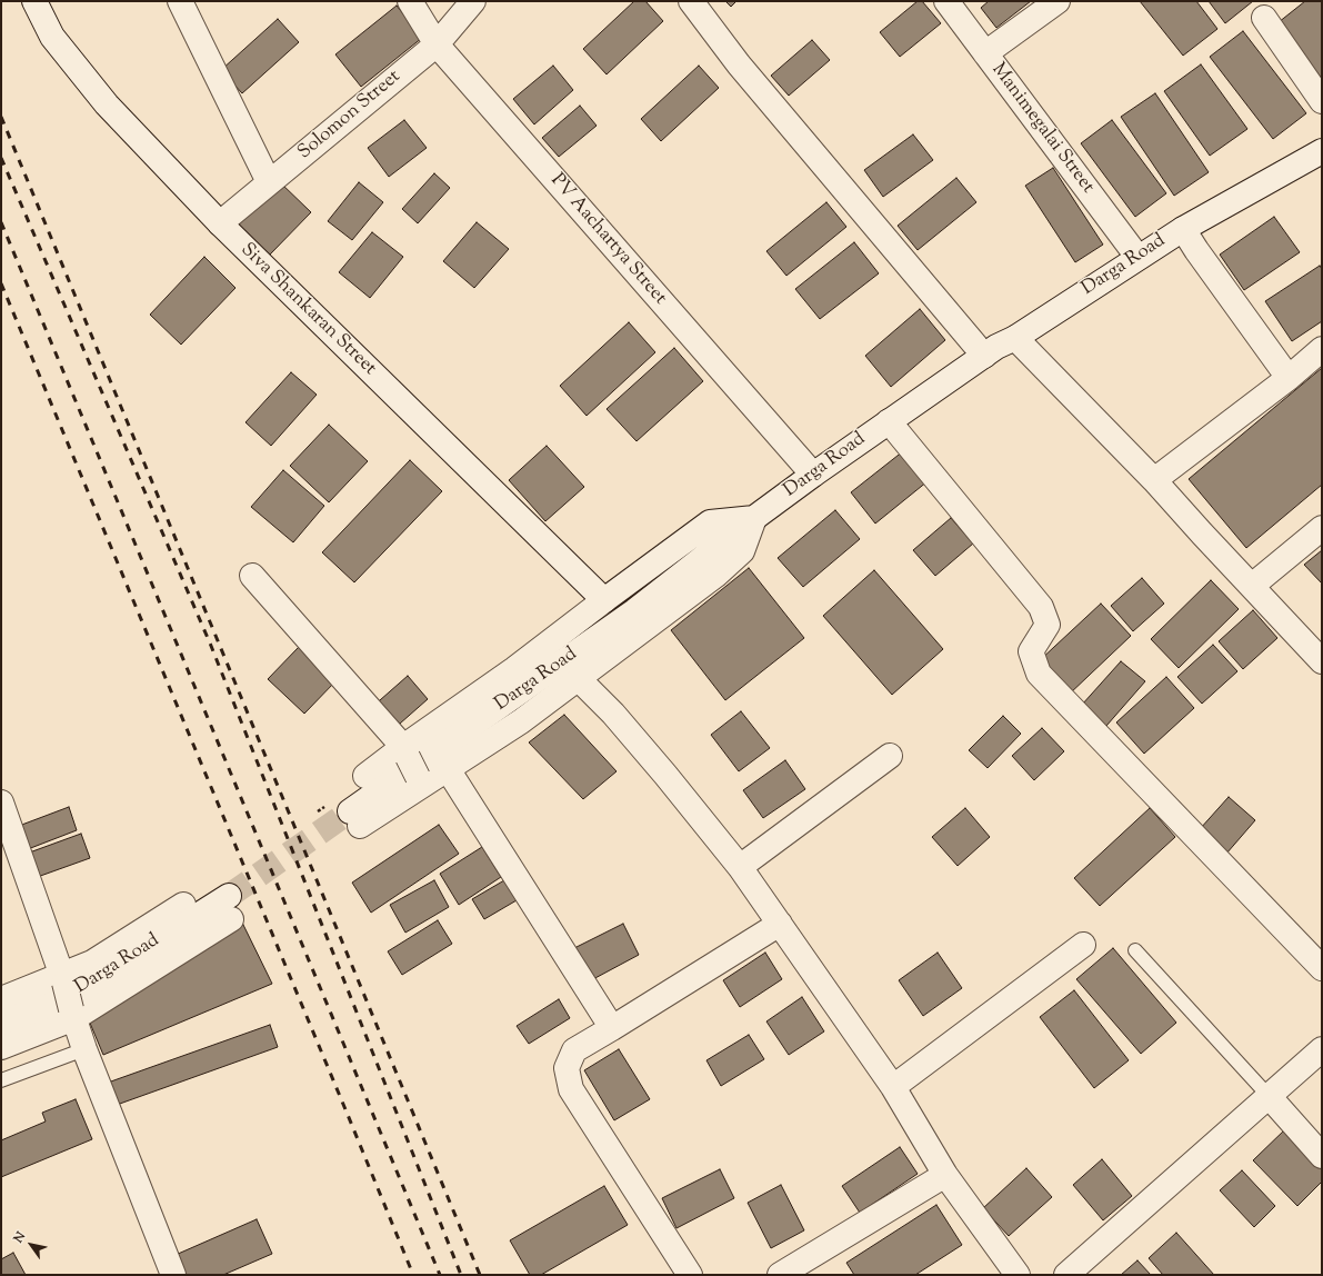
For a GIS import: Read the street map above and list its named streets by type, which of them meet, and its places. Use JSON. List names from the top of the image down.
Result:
{
  "streets": {
    "street": [
      "Solomon Street",
      "Manimegalai Street",
      "PV Aachartya Street",
      "Darga Road",
      "Siva Shankaran Street"
    ]
  },
  "crossings": [
    ["Solomon Street", "PV Aachartya Street"],
    ["Solomon Street", "Siva Shankaran Street"],
    ["Manimegalai Street", "Darga Road"],
    ["PV Aachartya Street", "Darga Road"]
  ],
  "north": "top left"
}
